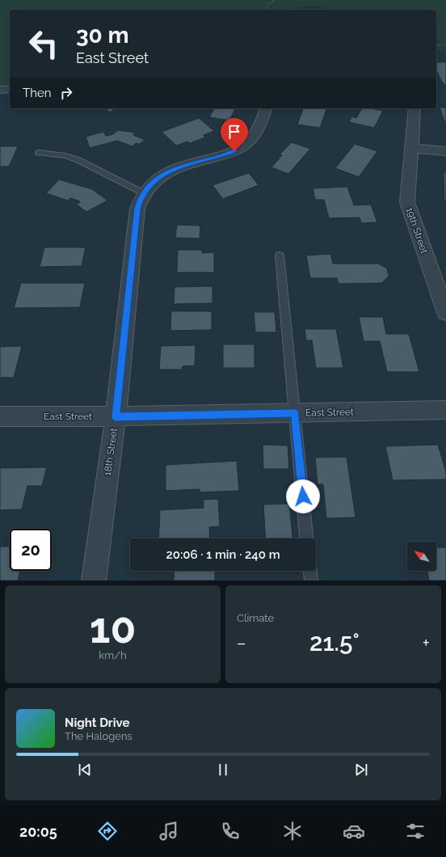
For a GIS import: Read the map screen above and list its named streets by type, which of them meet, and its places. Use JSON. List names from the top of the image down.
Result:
{
  "streets": {
    "street": ["19th Street", "East Street", "18th Street"]
  },
  "crossings": [
    ["East Street", "18th Street"]
  ],
  "north": "top left",
  "page": {
    "turn": ["30 m", "East Street"],
    "then": "Then",
    "limit": "20",
    "trip": "20:06 · 1 min · 240 m",
    "tile": [
      ["10", "km/h"],
      "Climate"
    ],
    "heat": ["−", "21.5°", "+"],
    "song": ["Night Drive", "The Halogens"],
    "tabs": "20:05"
  }
}
